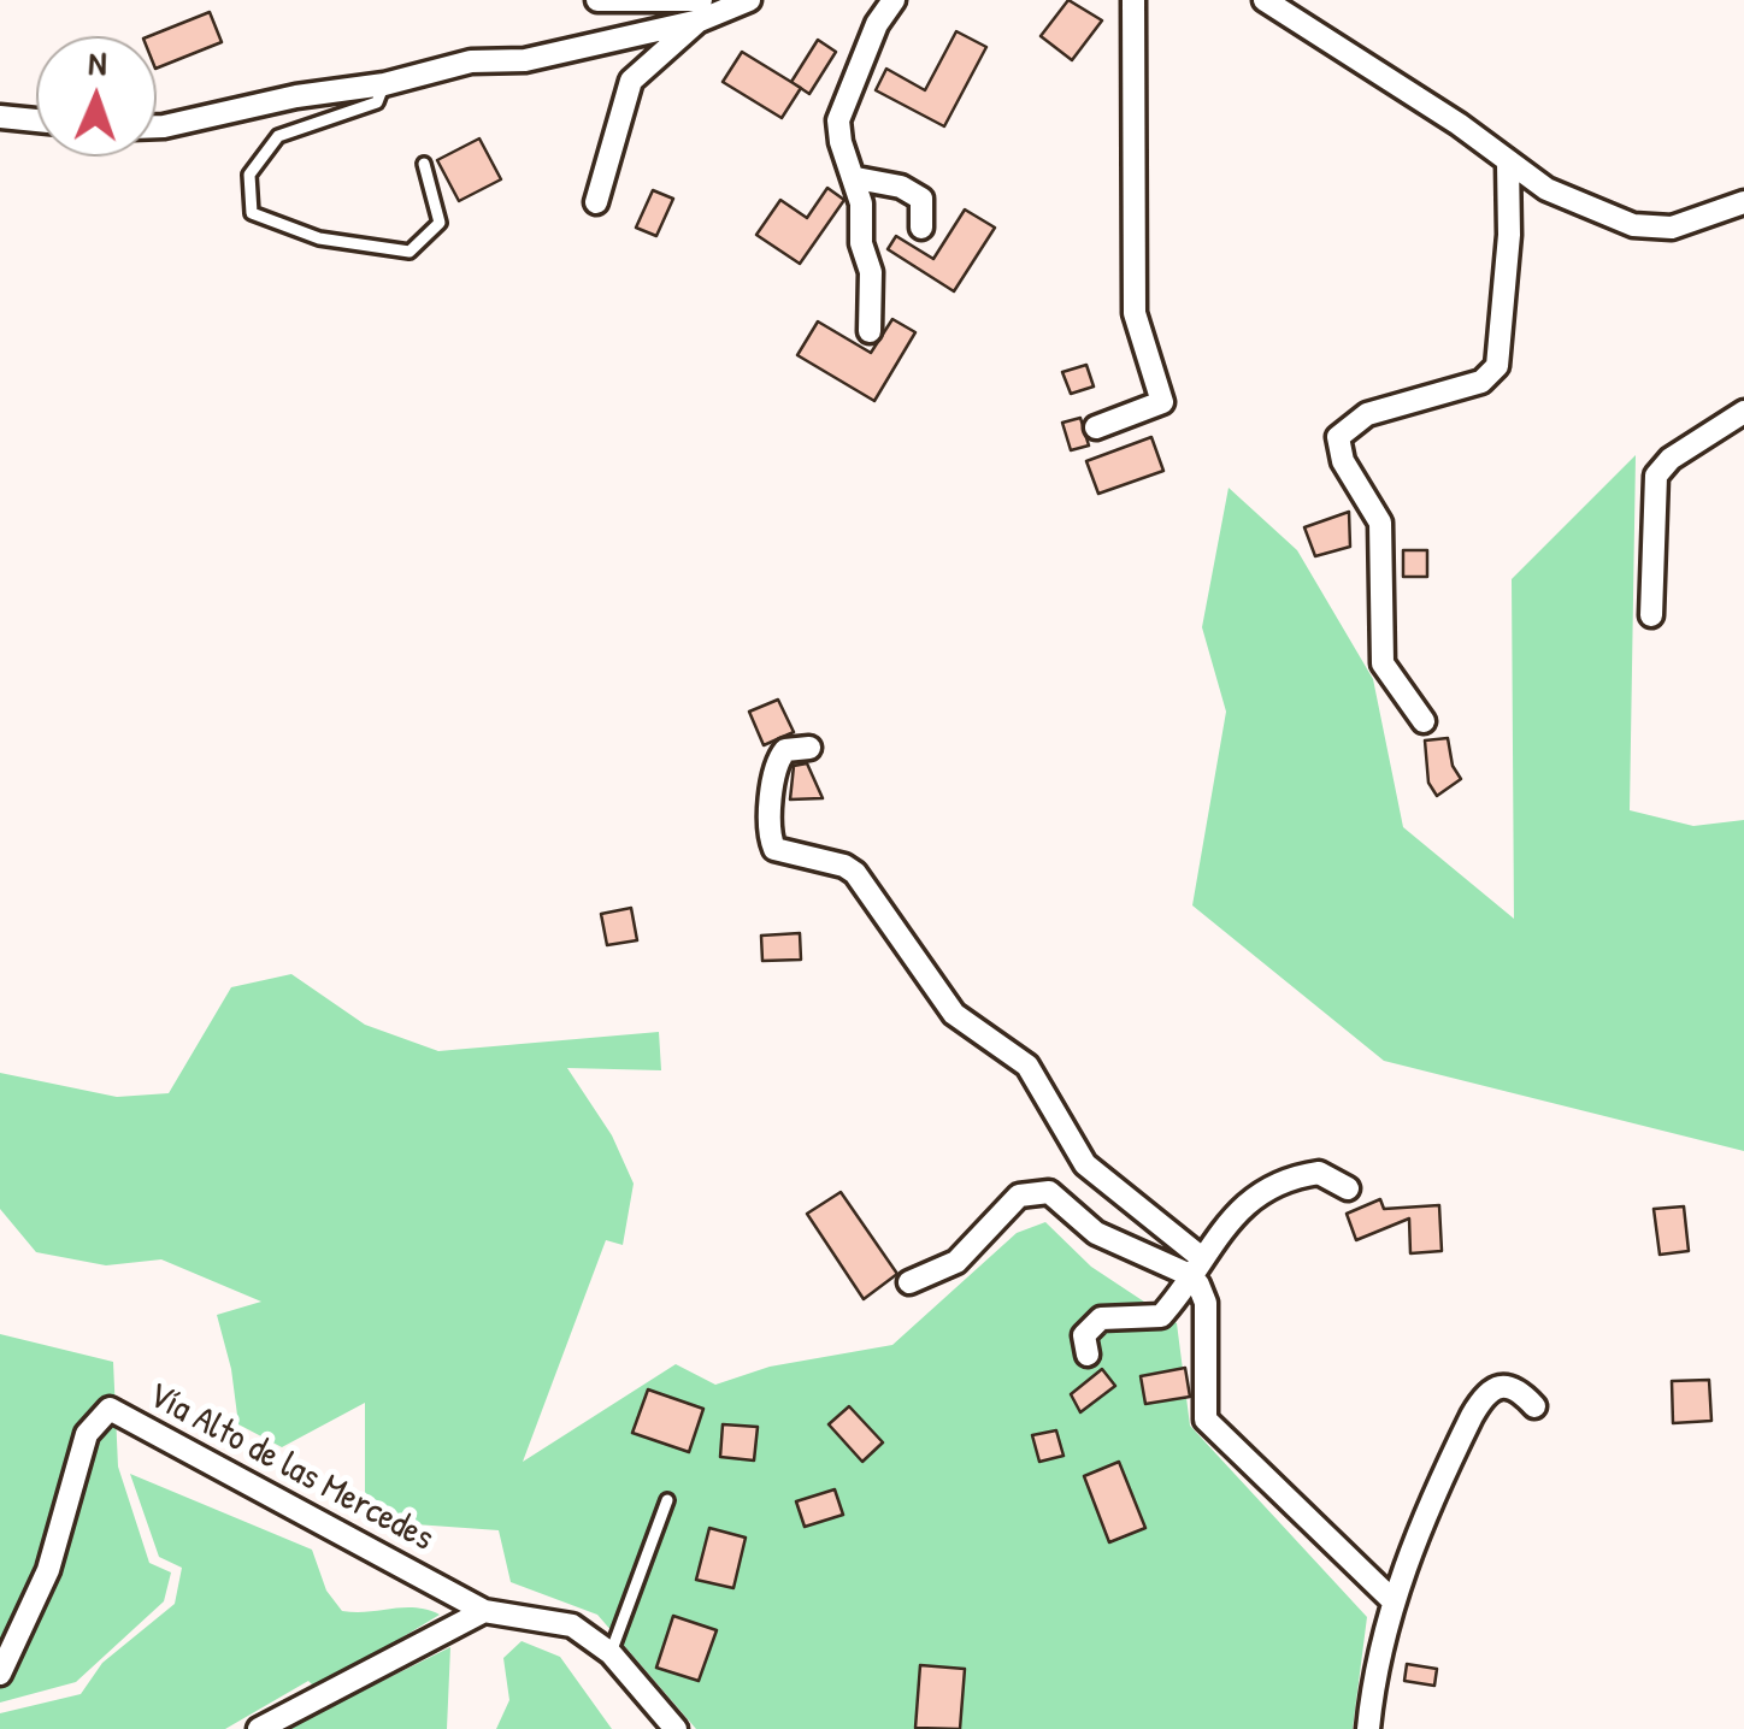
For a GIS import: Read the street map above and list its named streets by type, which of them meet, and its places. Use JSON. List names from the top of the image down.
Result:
{
  "streets": {
    "street": ["Vía Alto de las Mercedes"]
  },
  "north": "top"
}
